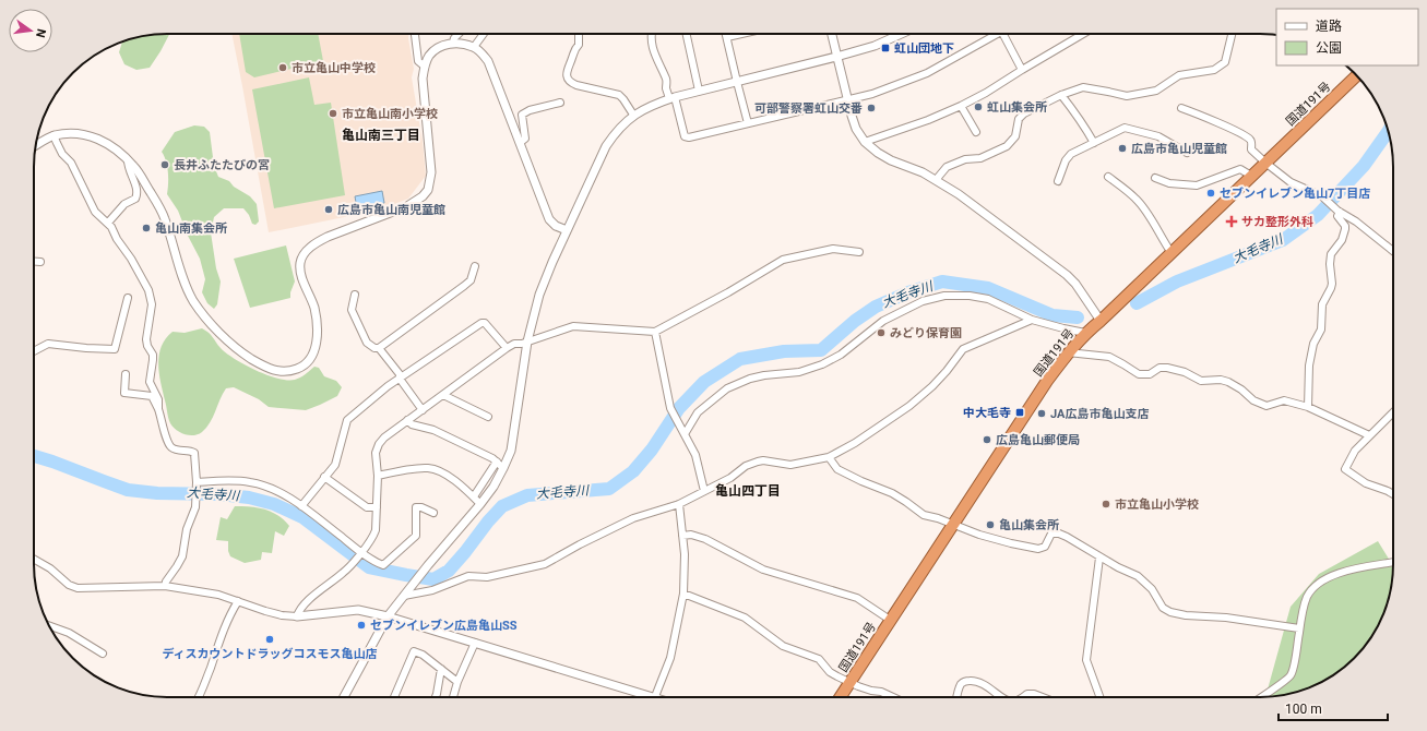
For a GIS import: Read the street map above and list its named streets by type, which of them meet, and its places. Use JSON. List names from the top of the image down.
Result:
{
  "streets": {
    "highway": ["国道191号"]
  },
  "districts": ["亀山南三丁目", "亀山四丁目"],
  "water": ["大毛寺川"],
  "places": {
    "transit": ["虹山団地下", "中大毛寺"],
    "other": [
      "市立亀山中学校",
      "虹山集会所",
      "可部警察署虹山交番",
      "市立亀山南小学校",
      "広島市亀山児童館",
      "長井ふたたびの宮",
      "セブンイレブン亀山7丁目店",
      "広島市亀山南児童館",
      "亀山南集会所",
      "みどり保育園",
      "JA広島市亀山支店",
      "広島亀山郵便局",
      "市立亀山小学校",
      "亀山集会所",
      "セブンイレブン広島亀山SS",
      "ディスカウントドラッグコスモス亀山店"
    ],
    "health": ["サカ整形外科"]
  },
  "legend": ["道路", "公園"],
  "scale_bar": "100 m",
  "north": "right"
}
